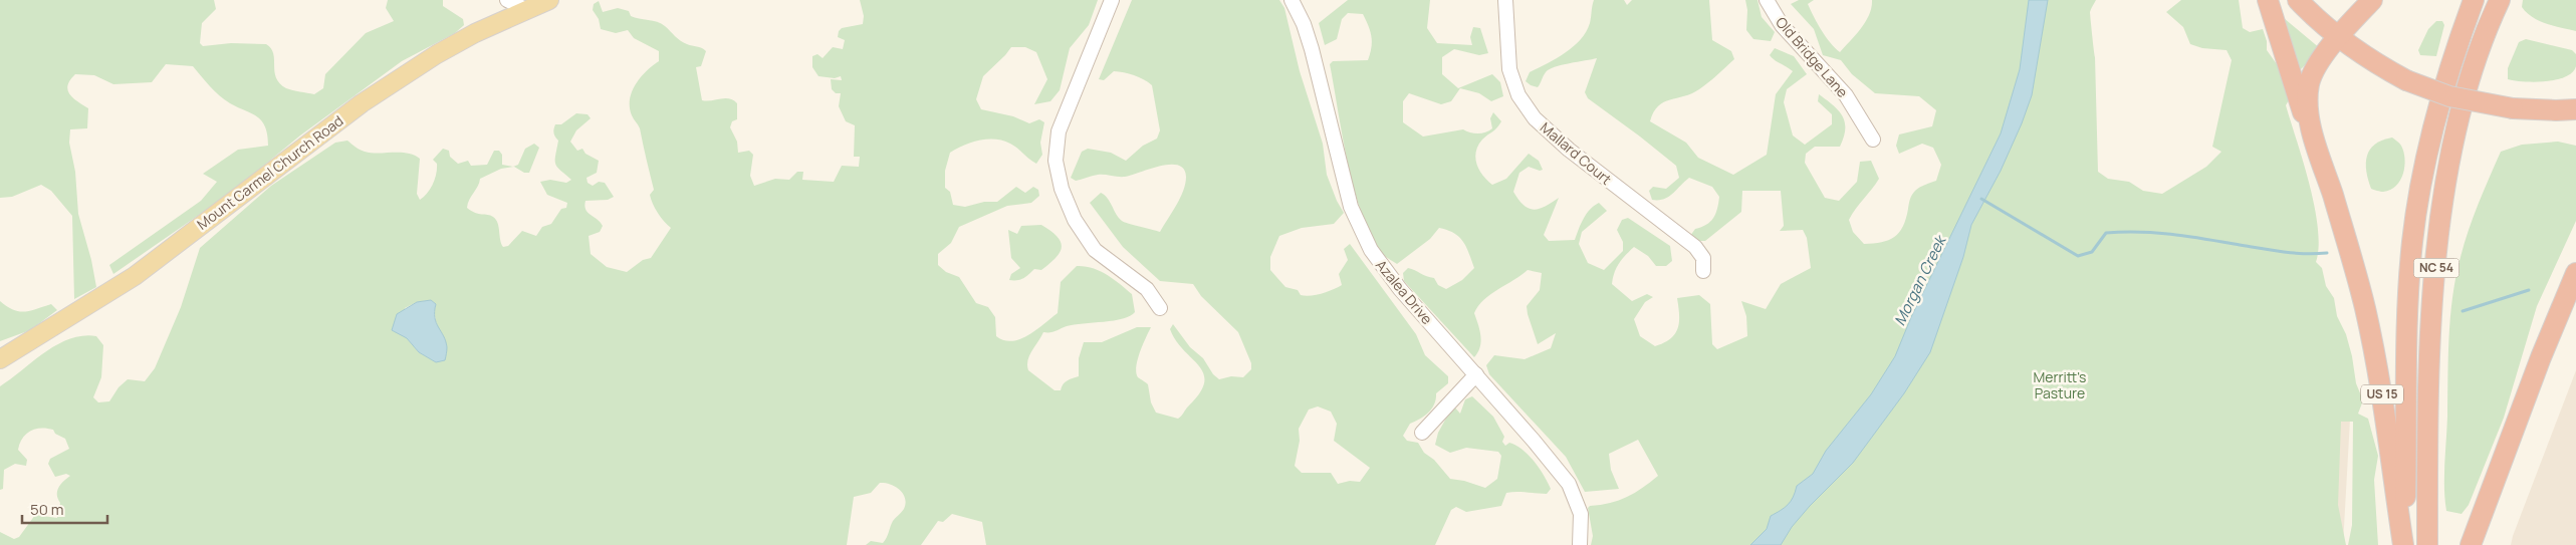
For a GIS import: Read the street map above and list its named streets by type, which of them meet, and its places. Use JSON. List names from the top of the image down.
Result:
{
  "streets": {
    "highway": ["NC 54", "US 15"],
    "main road": ["Mount Carmel Church Road"],
    "street": ["Old Bridge Lane", "Mallard Court", "Azalea Drive"]
  },
  "crossings": [
    ["NC 54", "US 15"]
  ],
  "water": ["Morgan Creek"],
  "parks": ["Merritt's Pasture"],
  "scale_bar": "50 m"
}
